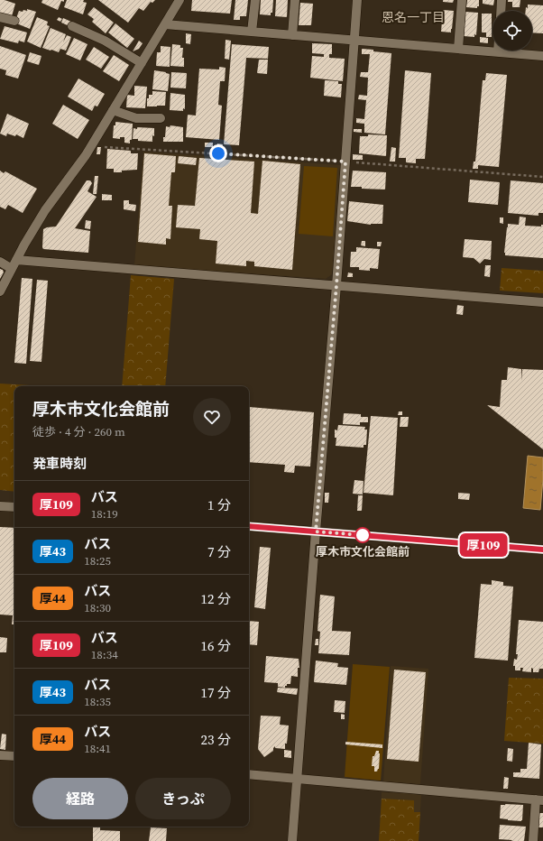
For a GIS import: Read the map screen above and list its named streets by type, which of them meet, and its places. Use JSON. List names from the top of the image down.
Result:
{
  "districts": ["恩名一丁目"],
  "places": ["厚木市文化会館前"],
  "lines": ["bus line 厚109"],
  "page": {
    "on_map": "厚109",
    "heading": [
      ["厚木市文化会館前", "徒歩 · 4 分 · 260 m"],
      "発車時刻"
    ],
    "list": [
      {
        "mark": "厚109",
        "name": "バス",
        "note": "18:19",
        "value": "1 分"
      },
      {
        "mark": "厚43",
        "name": "バス",
        "note": "18:25",
        "value": "7 分"
      },
      {
        "mark": "厚44",
        "name": "バス",
        "note": "18:30",
        "value": "12 分"
      },
      {
        "mark": "厚109",
        "name": "バス",
        "note": "18:34",
        "value": "16 分"
      },
      {
        "mark": "厚43",
        "name": "バス",
        "note": "18:35",
        "value": "17 分"
      },
      {
        "mark": "厚44",
        "name": "バス",
        "note": "18:41",
        "value": "23 分"
      }
    ],
    "buttons": ["経路", "きっぷ"]
  }
}
